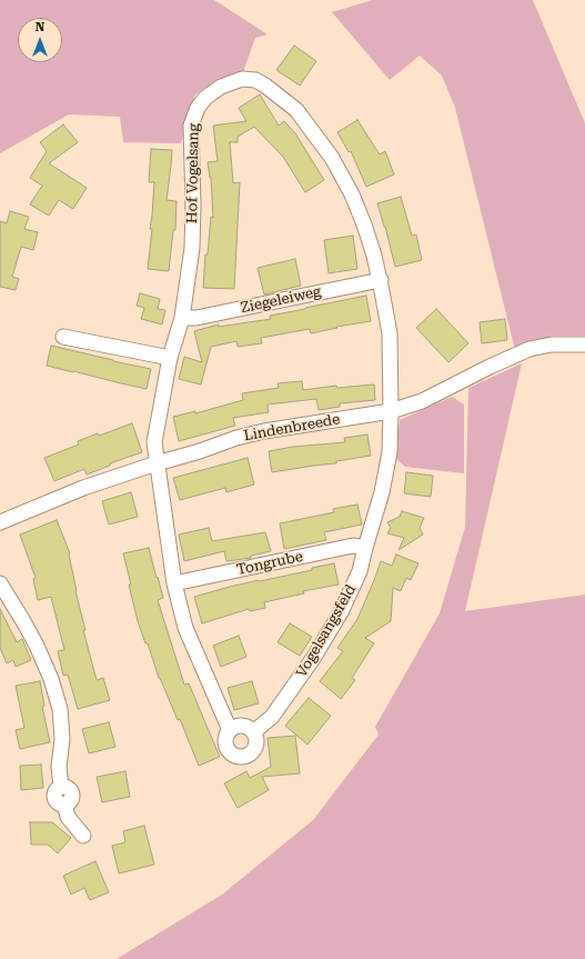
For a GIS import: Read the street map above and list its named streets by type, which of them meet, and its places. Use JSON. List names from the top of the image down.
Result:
{
  "streets": {
    "street": [
      "Hof Vogelsang",
      "Ziegeleiweg",
      "Lindenbreede",
      "Tongrube",
      "Vogelsangsfeld"
    ]
  },
  "crossings": [
    ["Hof Vogelsang", "Ziegeleiweg"],
    ["Hof Vogelsang", "Lindenbreede"],
    ["Hof Vogelsang", "Vogelsangsfeld"],
    ["Lindenbreede", "Vogelsangsfeld"],
    ["Tongrube", "Vogelsangsfeld"]
  ],
  "north": "top"
}
